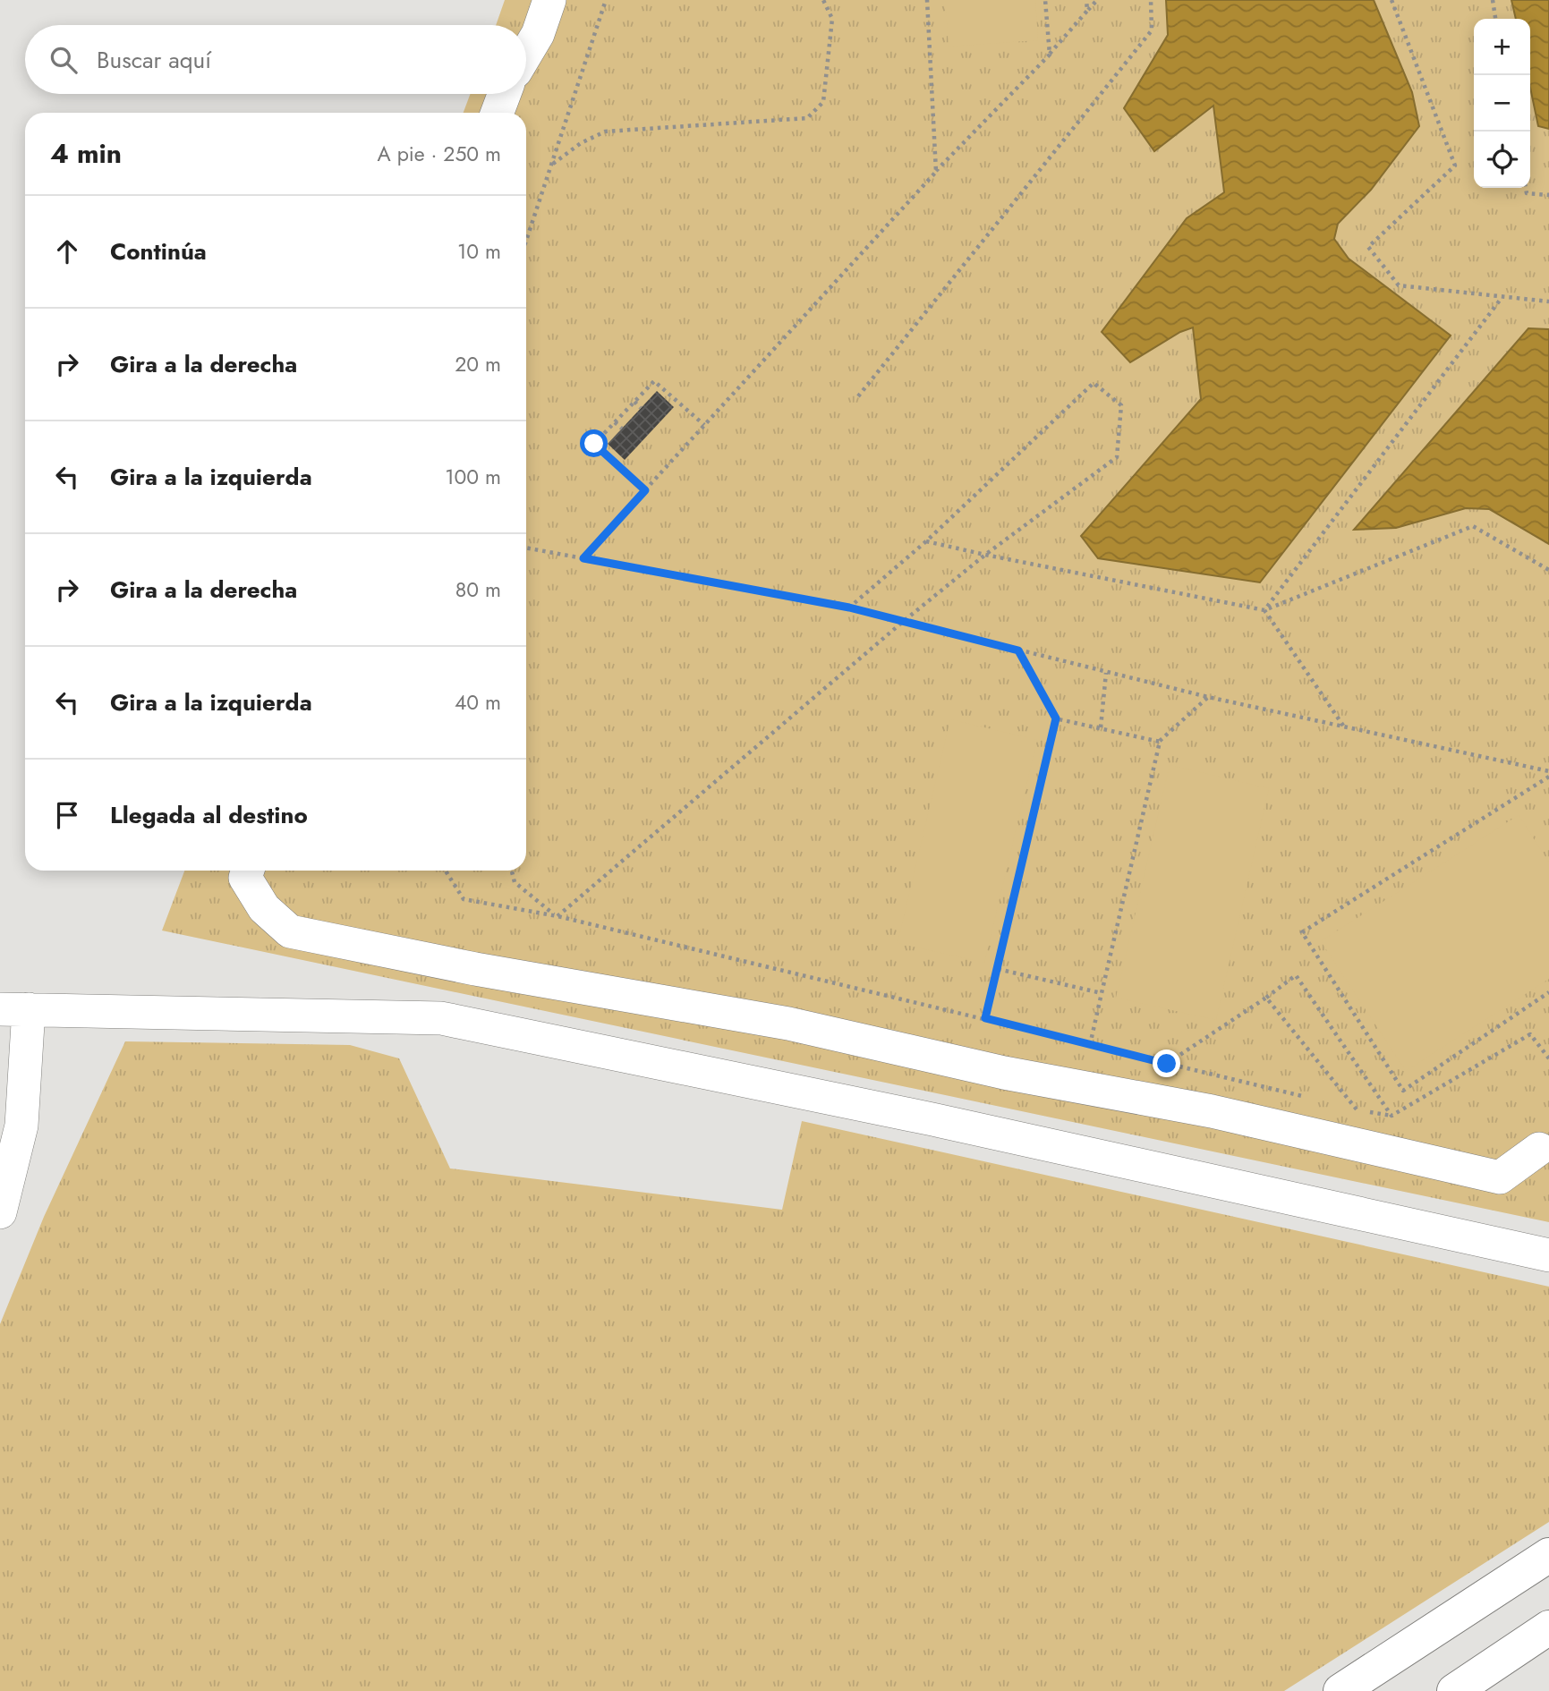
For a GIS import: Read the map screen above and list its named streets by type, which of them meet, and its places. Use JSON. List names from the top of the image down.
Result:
{
  "page": {
    "map_buttons": ["+", "−"],
    "search": "Buscar aquí",
    "heading": ["4 min", "A pie · 250 m"],
    "list": [
      ["Continúa", "10 m"],
      ["Gira a la derecha", "20 m"],
      ["Gira a la izquierda", "100 m"],
      ["Gira a la derecha", "80 m"],
      ["Gira a la izquierda", "40 m"],
      "Llegada al destino"
    ]
  }
}
